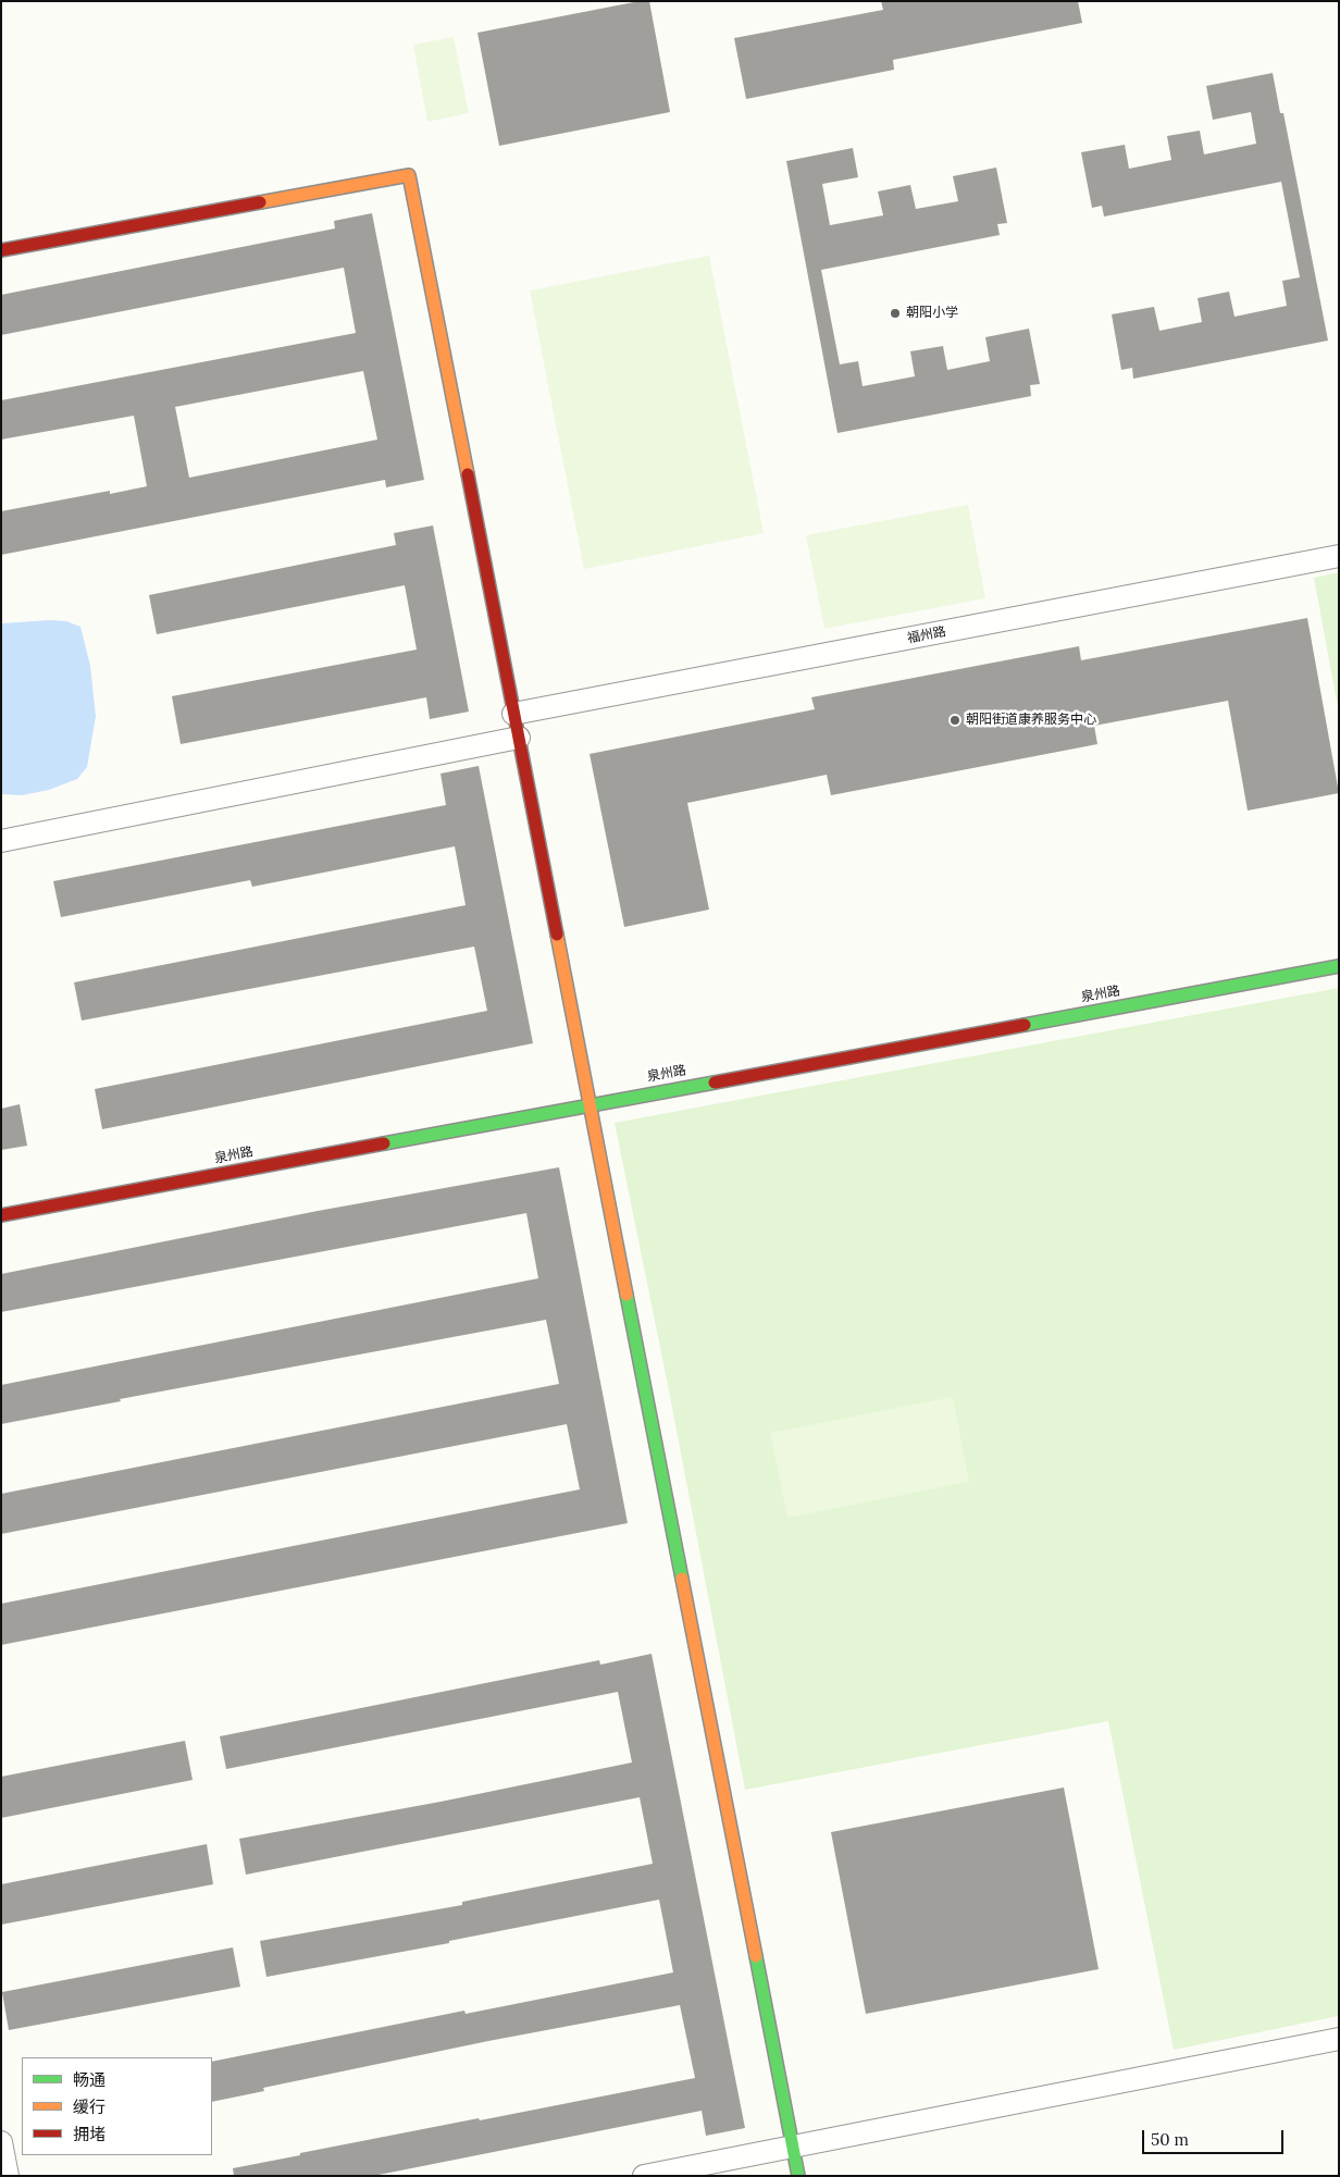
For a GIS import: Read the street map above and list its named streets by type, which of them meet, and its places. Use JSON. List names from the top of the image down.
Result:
{
  "streets": {
    "street": ["福州路", "泉州路"]
  },
  "places": ["朝阳小学", "朝阳街道康养服务中心"],
  "legend": ["畅通", "缓行", "拥堵"],
  "scale_bar": "50 m"
}
